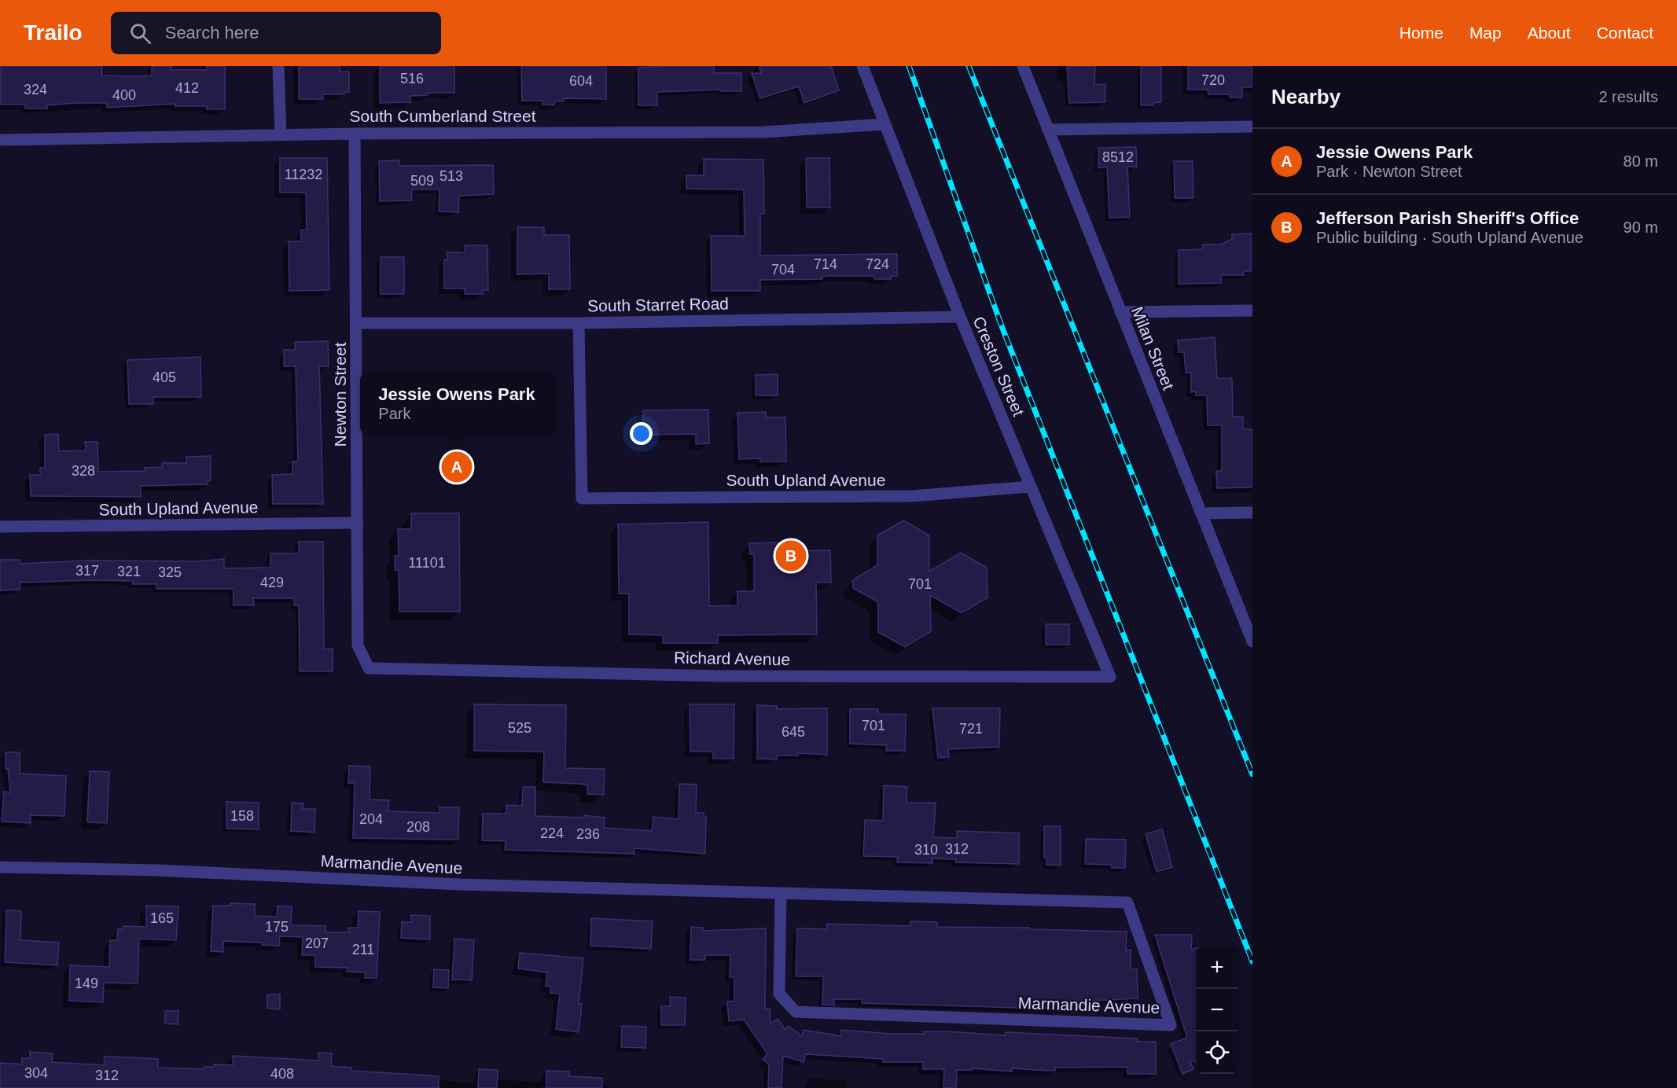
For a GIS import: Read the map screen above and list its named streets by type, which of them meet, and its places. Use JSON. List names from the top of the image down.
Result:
{
  "streets": {
    "street": [
      "South Cumberland Street",
      "South Starret Road",
      "Milan Street",
      "Creston Street",
      "Newton Street",
      "South Upland Avenue",
      "Richard Avenue",
      "Marmandie Avenue"
    ]
  },
  "crossings": [
    ["South Cumberland Street", "Creston Street"],
    ["South Cumberland Street", "Newton Street"],
    ["South Starret Road", "Creston Street"],
    ["South Starret Road", "Newton Street"],
    ["South Starret Road", "South Upland Avenue"],
    ["Creston Street", "South Upland Avenue"],
    ["Creston Street", "Richard Avenue"],
    ["Newton Street", "South Upland Avenue"],
    ["Newton Street", "Richard Avenue"]
  ],
  "house_numbers": [
    "516",
    "720",
    "604",
    "412",
    "324",
    "400",
    "8512",
    "11232",
    "513",
    "509",
    "714",
    "724",
    "704",
    "405",
    "328",
    "11101",
    "317",
    "321",
    "325",
    "429",
    "701",
    "701",
    "525",
    "721",
    "645",
    "158",
    "204",
    "208",
    "224",
    "236",
    "312",
    "310",
    "165",
    "175",
    "207",
    "211",
    "149",
    "304",
    "408",
    "312"
  ],
  "page": {
    "header": "Trailo",
    "search": "Search here",
    "nav": [
      "Home",
      "Map",
      "About",
      "Contact"
    ],
    "heading": ["Nearby", "2 results"],
    "list": [
      {
        "mark": "A",
        "name": "Jessie Owens Park",
        "note": "Park · Newton Street",
        "value": "80 m"
      },
      {
        "mark": "B",
        "name": "Jefferson Parish Sheriff's Office",
        "note": "Public building · South Upland Avenue",
        "value": "90 m"
      }
    ],
    "popup": ["Jessie Owens Park", "Park"],
    "pins": ["A", "B"],
    "map_buttons": ["+", "−"]
  }
}
